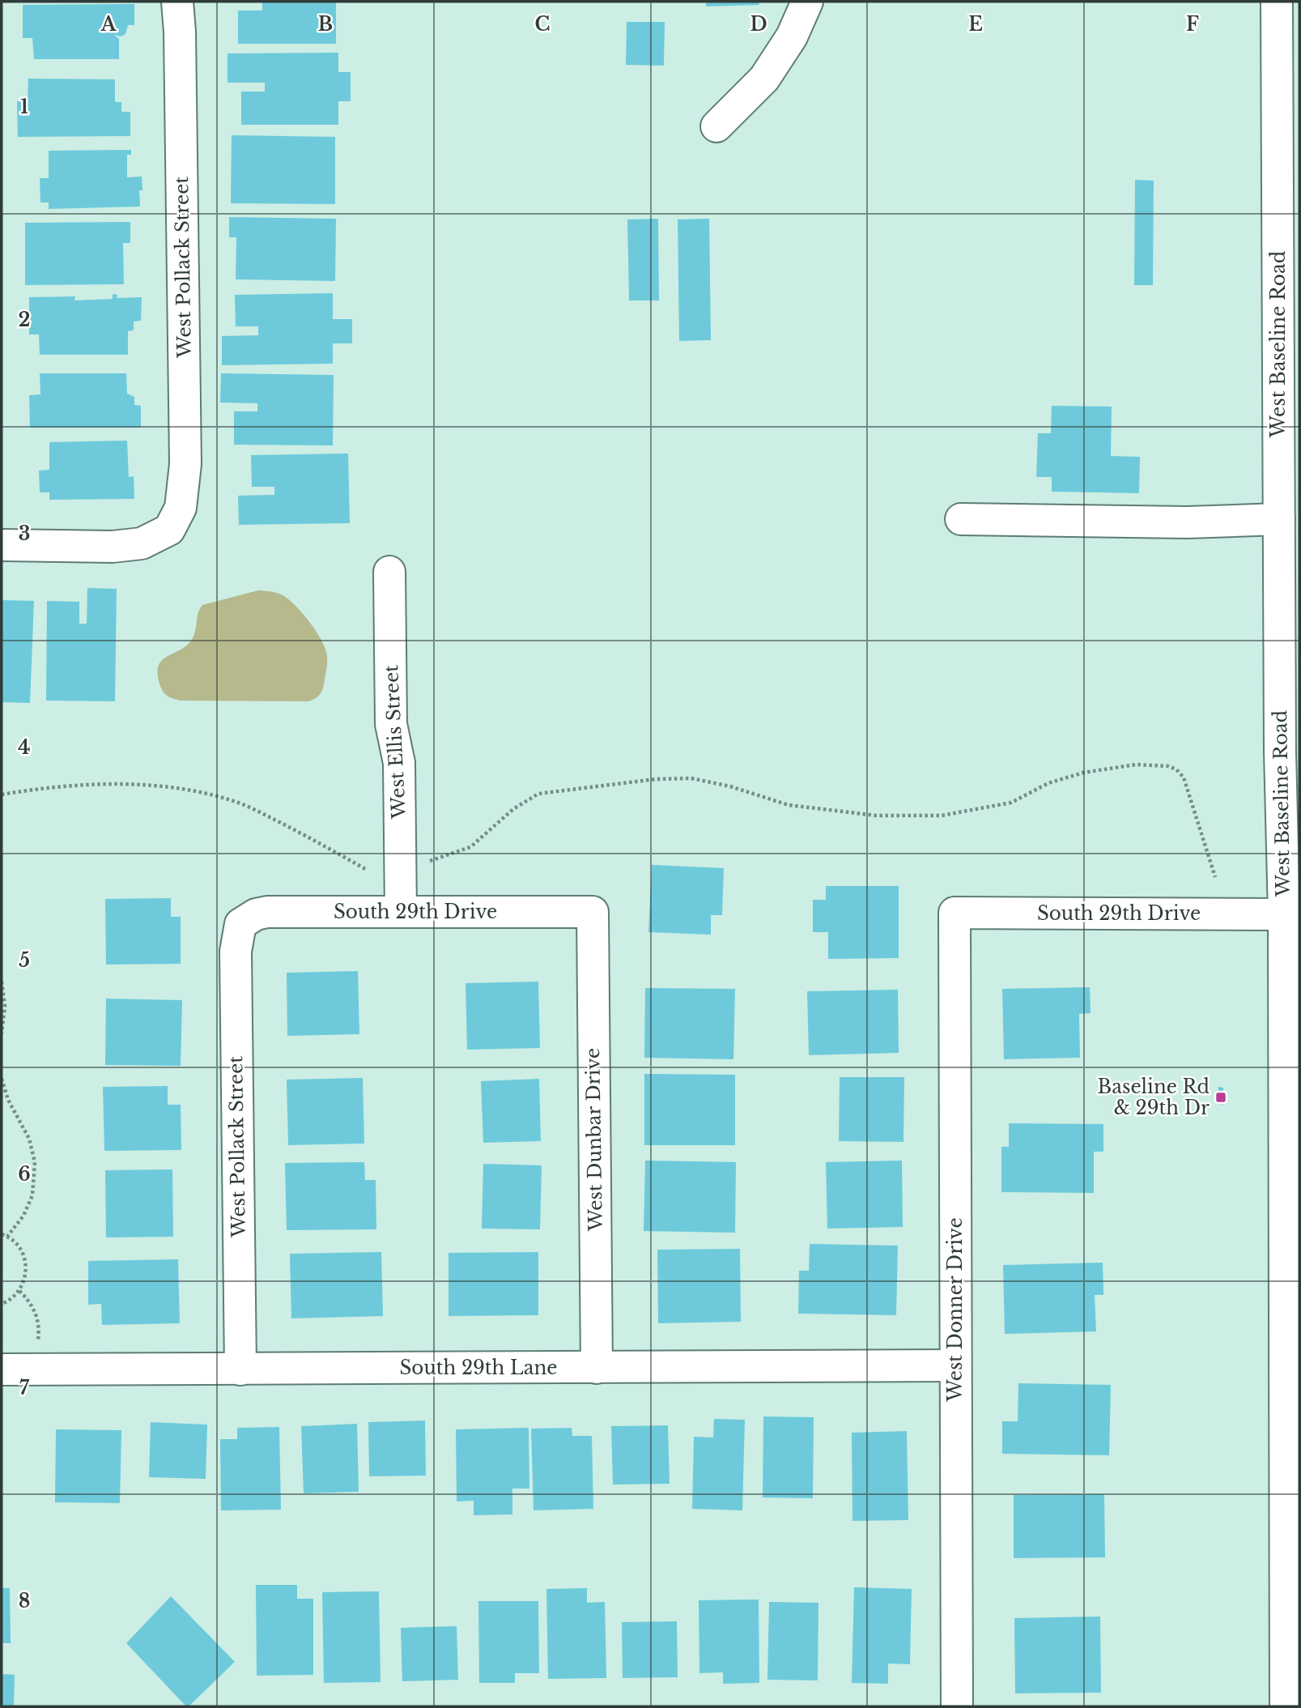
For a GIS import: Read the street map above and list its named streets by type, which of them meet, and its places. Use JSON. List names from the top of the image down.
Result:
{
  "streets": {
    "street": [
      "West Pollack Street",
      "West Baseline Road",
      "West Ellis Street",
      "South 29th Drive",
      "West Dunbar Drive",
      "West Donner Drive",
      "South 29th Lane"
    ]
  },
  "crossings": [
    ["West Pollack Street", "South 29th Drive"],
    ["West Pollack Street", "South 29th Lane"],
    ["West Baseline Road", "South 29th Drive"],
    ["West Ellis Street", "South 29th Drive"],
    ["South 29th Drive", "West Dunbar Drive"],
    ["South 29th Drive", "West Donner Drive"],
    ["West Dunbar Drive", "South 29th Lane"],
    ["West Donner Drive", "South 29th Lane"]
  ],
  "places": {
    "transit": ["Baseline Rd & 29th Dr"]
  },
  "grid": {
    "columns": [
      "A",
      "B",
      "C",
      "D",
      "E",
      "F"
    ],
    "rows": [
      "1",
      "2",
      "3",
      "4",
      "5",
      "6",
      "7",
      "8"
    ]
  }
}
